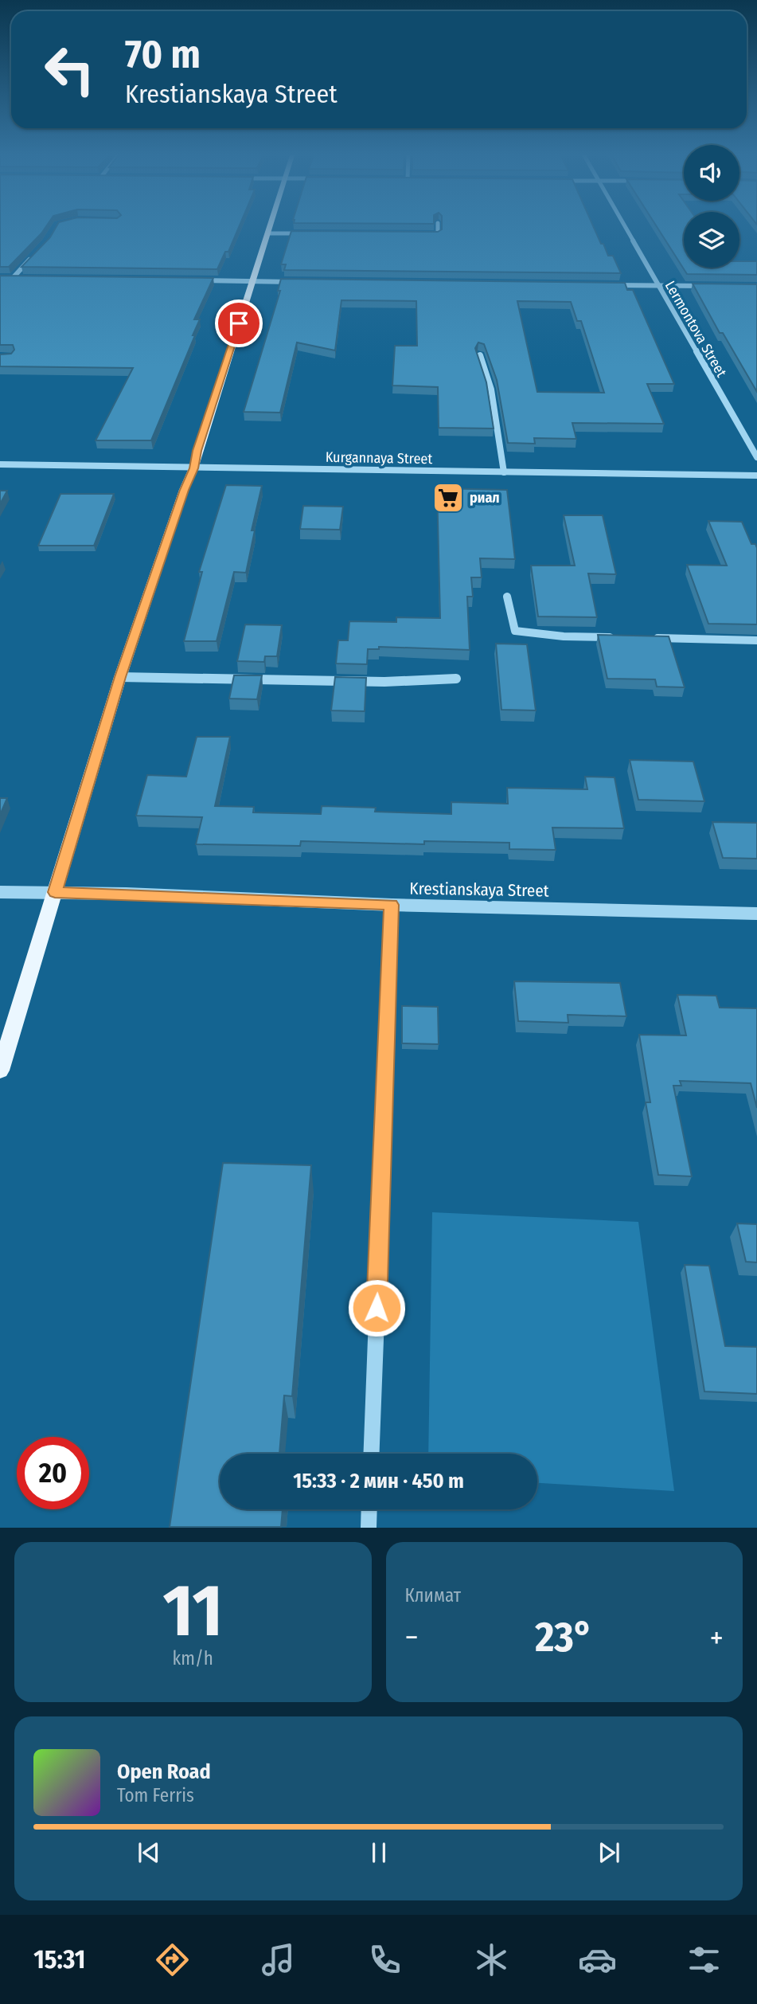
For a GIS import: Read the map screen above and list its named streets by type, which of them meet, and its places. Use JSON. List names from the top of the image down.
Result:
{
  "streets": {
    "street": ["Lermontova Street", "Kurgannaya Street", "Krestianskaya Street"]
  },
  "places": {
    "supermarket": ["риал"]
  },
  "page": {
    "turn": ["70 m", "Krestianskaya Street"],
    "limit": "20",
    "trip": "15:33 · 2 мин · 450 m",
    "tile": [
      ["11", "km/h"],
      "Климат"
    ],
    "heat": ["−", "23°", "+"],
    "song": ["Open Road", "Tom Ferris"],
    "tabs": "15:31"
  }
}
